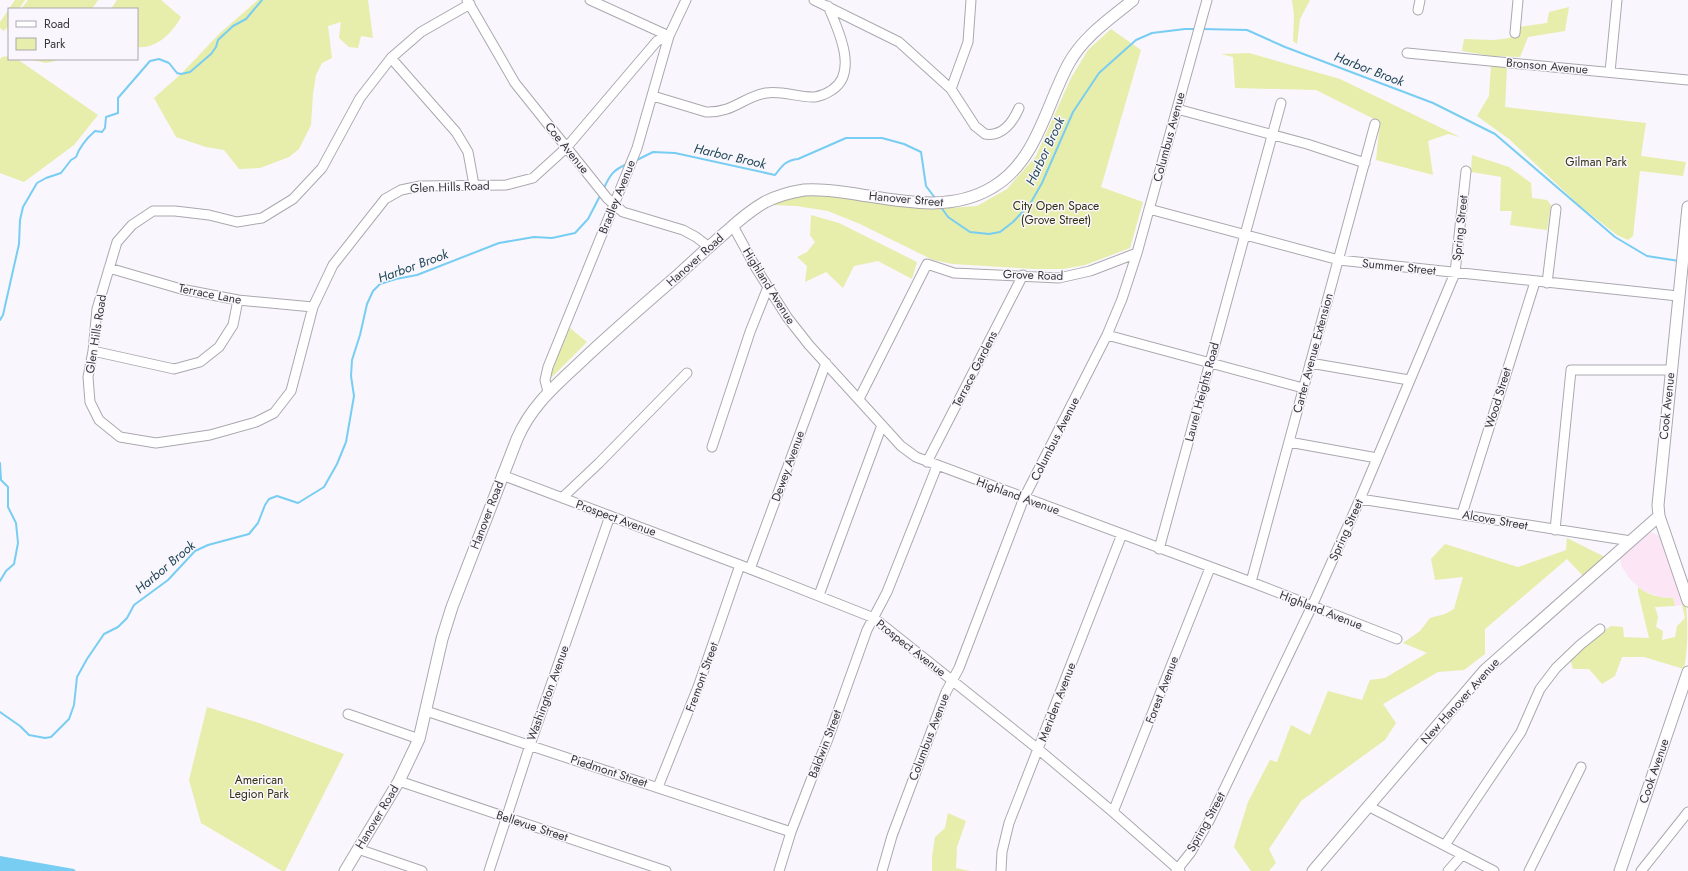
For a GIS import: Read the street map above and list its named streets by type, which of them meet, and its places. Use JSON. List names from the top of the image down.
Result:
{
  "streets": {
    "main road": [
      "Hanover Street",
      "Hanover Road",
      "Cook Avenue",
      "New Hanover Avenue"
    ],
    "street": [
      "Bronson Avenue",
      "Columbus Avenue",
      "Coe Avenue",
      "Glen Hills Road",
      "Bradley Avenue",
      "Spring Street",
      "Summer Street",
      "Grove Road",
      "Highland Avenue",
      "Terrace Lane",
      "Carter Avenue Extension",
      "Terrace Gardens",
      "Laurel Heights Road",
      "Wood Street",
      "Dewey Avenue",
      "Prospect Avenue",
      "Alcove Street",
      "Fremont Street",
      "Forest Avenue",
      "Washington Avenue",
      "Meriden Avenue",
      "Baldwin Street",
      "Piedmont Street",
      "Bellevue Street"
    ]
  },
  "crossings": [
    ["Columbus Avenue", "Summer Street"],
    ["Columbus Avenue", "Grove Road"],
    ["Columbus Avenue", "Highland Avenue"],
    ["Columbus Avenue", "Prospect Avenue"],
    ["Coe Avenue", "Glen Hills Road"],
    ["Coe Avenue", "Bradley Avenue"],
    ["Coe Avenue", "Hanover Road"],
    ["Glen Hills Road", "Bradley Avenue"],
    ["Glen Hills Road", "Terrace Lane"],
    ["Bradley Avenue", "Hanover Road"],
    ["Hanover Street", "Hanover Road"],
    ["Hanover Street", "Highland Avenue"],
    ["Spring Street", "Summer Street"],
    ["Spring Street", "Highland Avenue"],
    ["Spring Street", "Prospect Avenue"],
    ["Spring Street", "Alcove Street"],
    ["Hanover Road", "Highland Avenue"],
    ["Hanover Road", "Prospect Avenue"],
    ["Hanover Road", "Piedmont Street"],
    ["Hanover Road", "Bellevue Street"],
    ["Summer Street", "Carter Avenue Extension"],
    ["Summer Street", "Laurel Heights Road"],
    ["Summer Street", "Wood Street"],
    ["Summer Street", "Cook Avenue"],
    ["Grove Road", "Highland Avenue"],
    ["Grove Road", "Terrace Gardens"],
    ["Highland Avenue", "Carter Avenue Extension"],
    ["Highland Avenue", "Terrace Gardens"],
    ["Highland Avenue", "Laurel Heights Road"],
    ["Highland Avenue", "Dewey Avenue"],
    ["Highland Avenue", "Forest Avenue"],
    ["Highland Avenue", "Meriden Avenue"],
    ["Highland Avenue", "Baldwin Street"],
    ["Wood Street", "Alcove Street"],
    ["Cook Avenue", "New Hanover Avenue"],
    ["Dewey Avenue", "Prospect Avenue"],
    ["Prospect Avenue", "Fremont Street"],
    ["Prospect Avenue", "Forest Avenue"],
    ["Prospect Avenue", "Washington Avenue"],
    ["Prospect Avenue", "Meriden Avenue"],
    ["Prospect Avenue", "Baldwin Street"],
    ["Alcove Street", "New Hanover Avenue"],
    ["Fremont Street", "Piedmont Street"],
    ["Washington Avenue", "Piedmont Street"],
    ["Washington Avenue", "Bellevue Street"],
    ["Baldwin Street", "Piedmont Street"]
  ],
  "water": ["Harbor Brook"],
  "parks": ["Gilman Park", "City Open Space (Grove Street)", "American Legion Park"],
  "legend": ["Road", "Park"]
}
